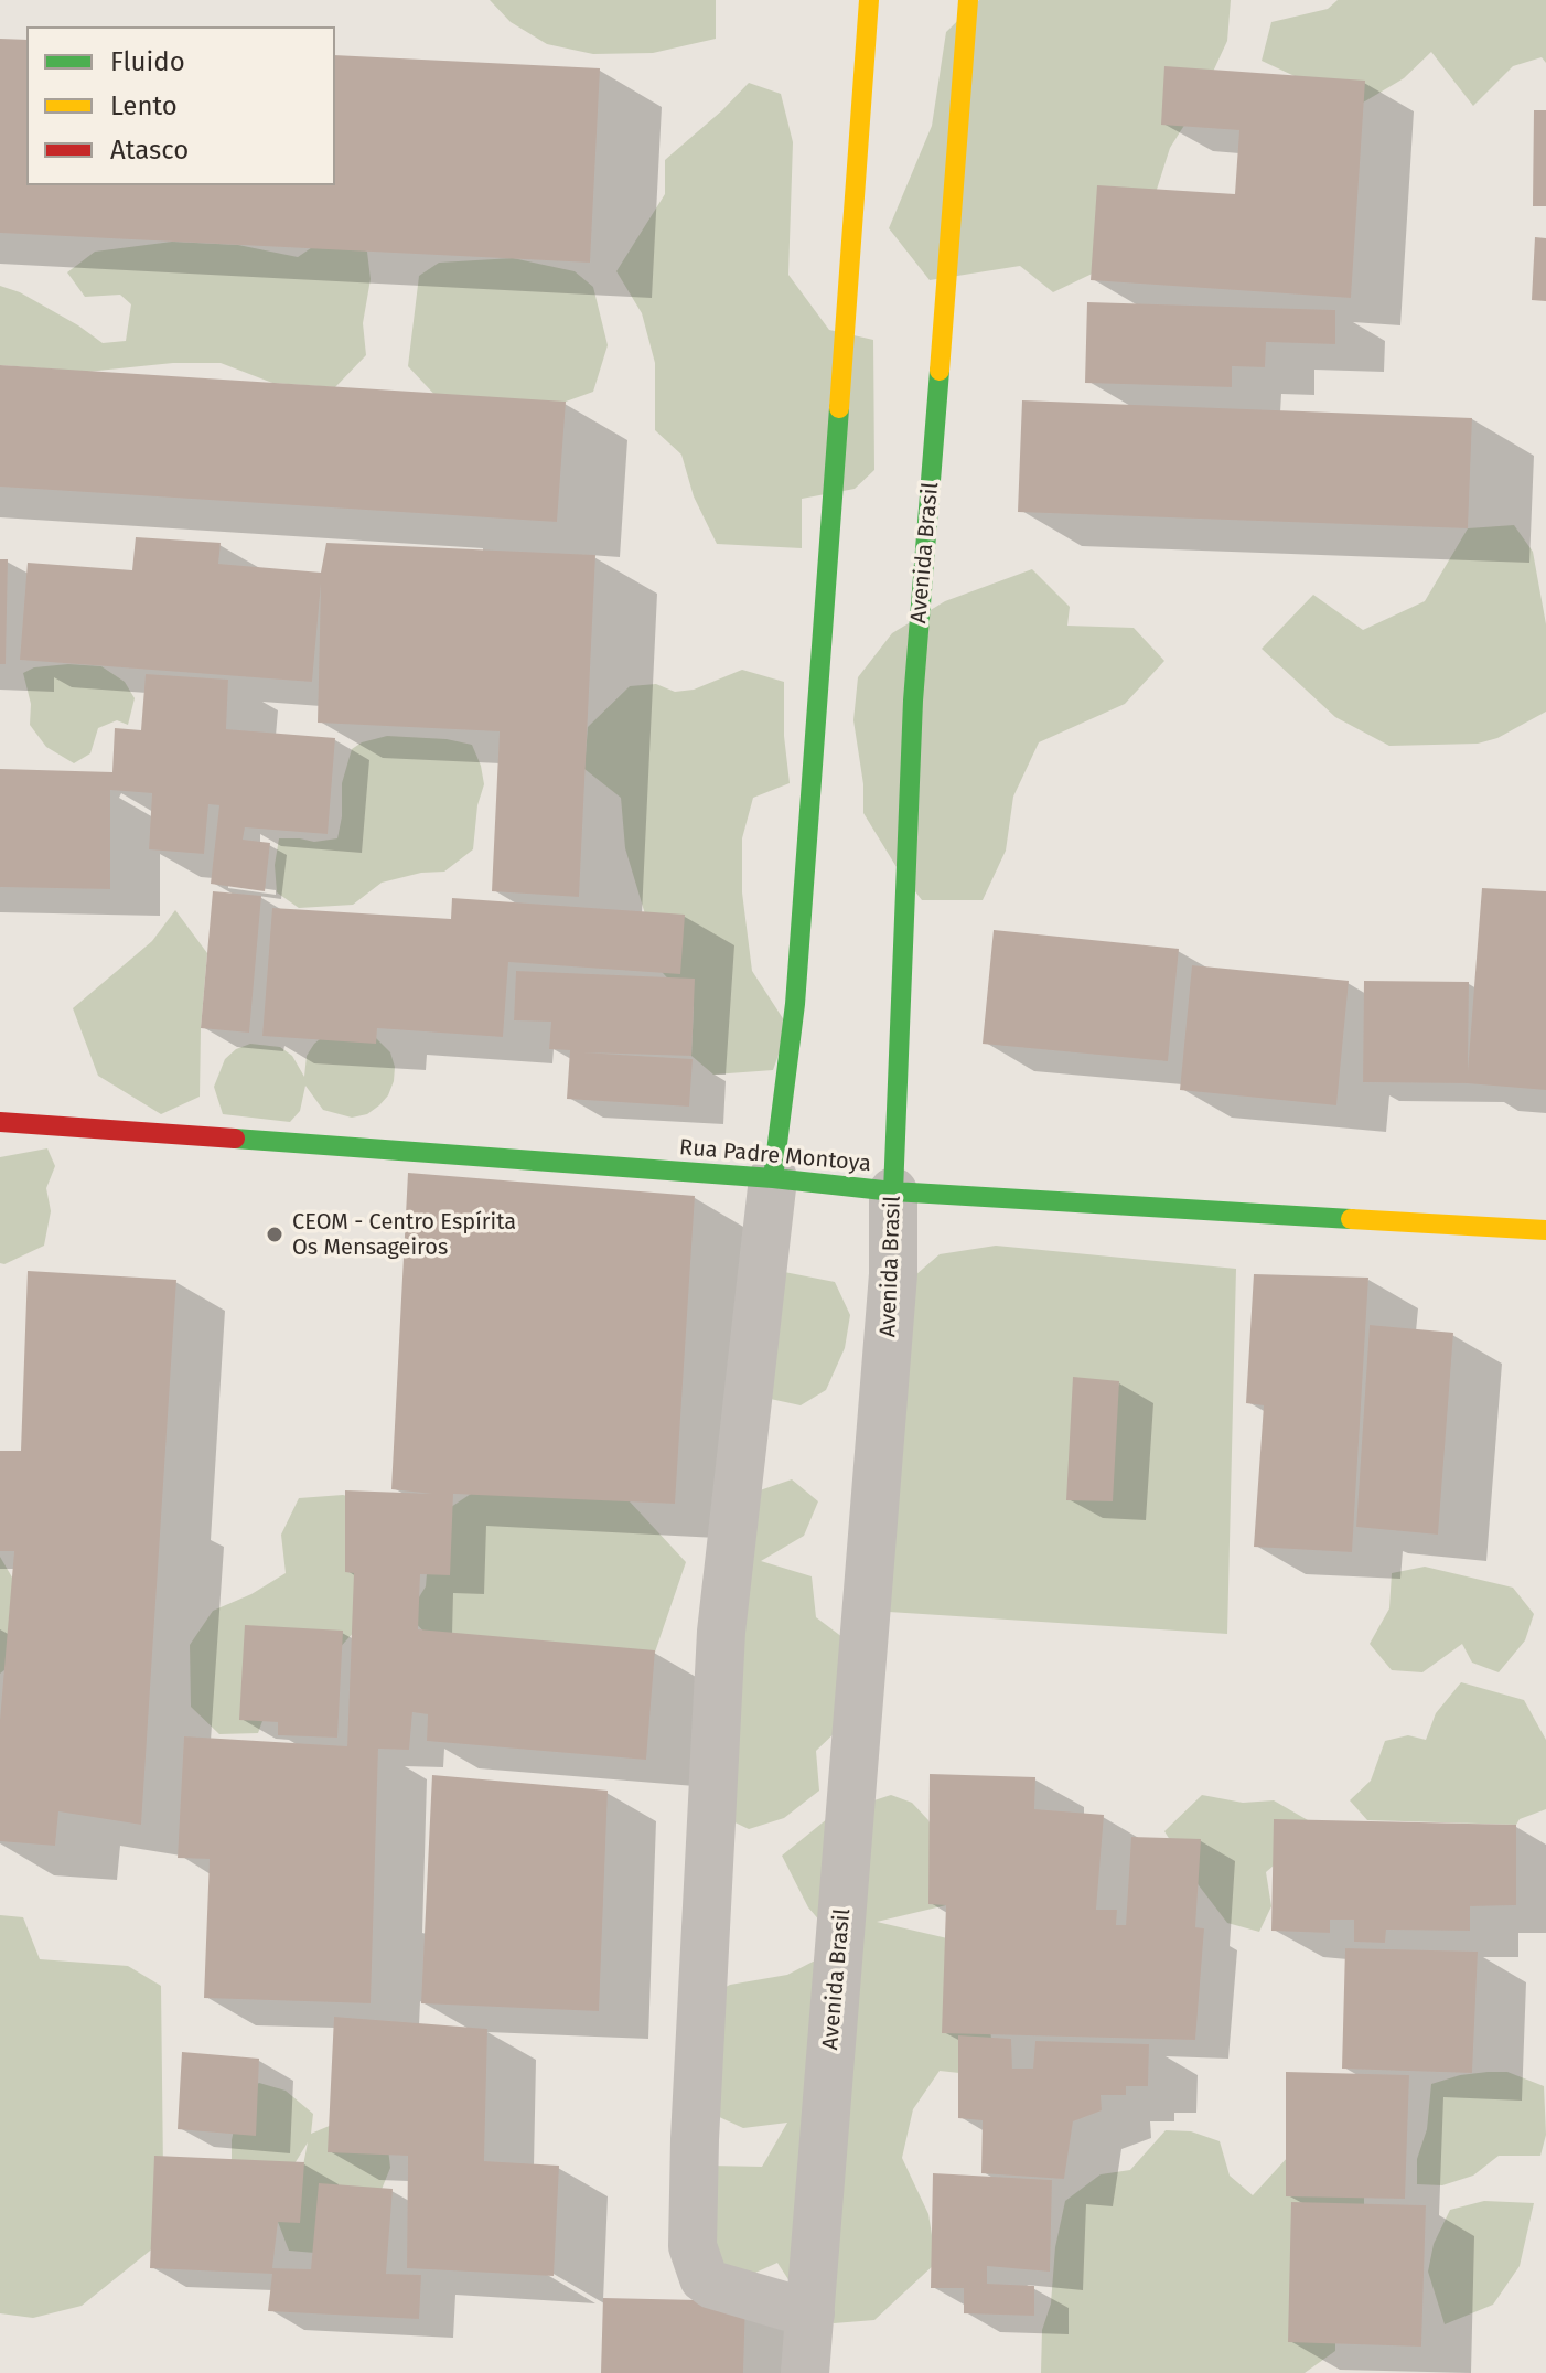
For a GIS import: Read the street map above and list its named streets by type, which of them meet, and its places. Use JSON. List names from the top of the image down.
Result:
{
  "streets": {
    "street": ["Avenida Brasil", "Rua Padre Montoya"]
  },
  "crossings": [
    ["Avenida Brasil", "Rua Padre Montoya"]
  ],
  "places": ["CEOM - Centro Espírita Os Mensageiros"],
  "legend": ["Fluido", "Lento", "Atasco"]
}
